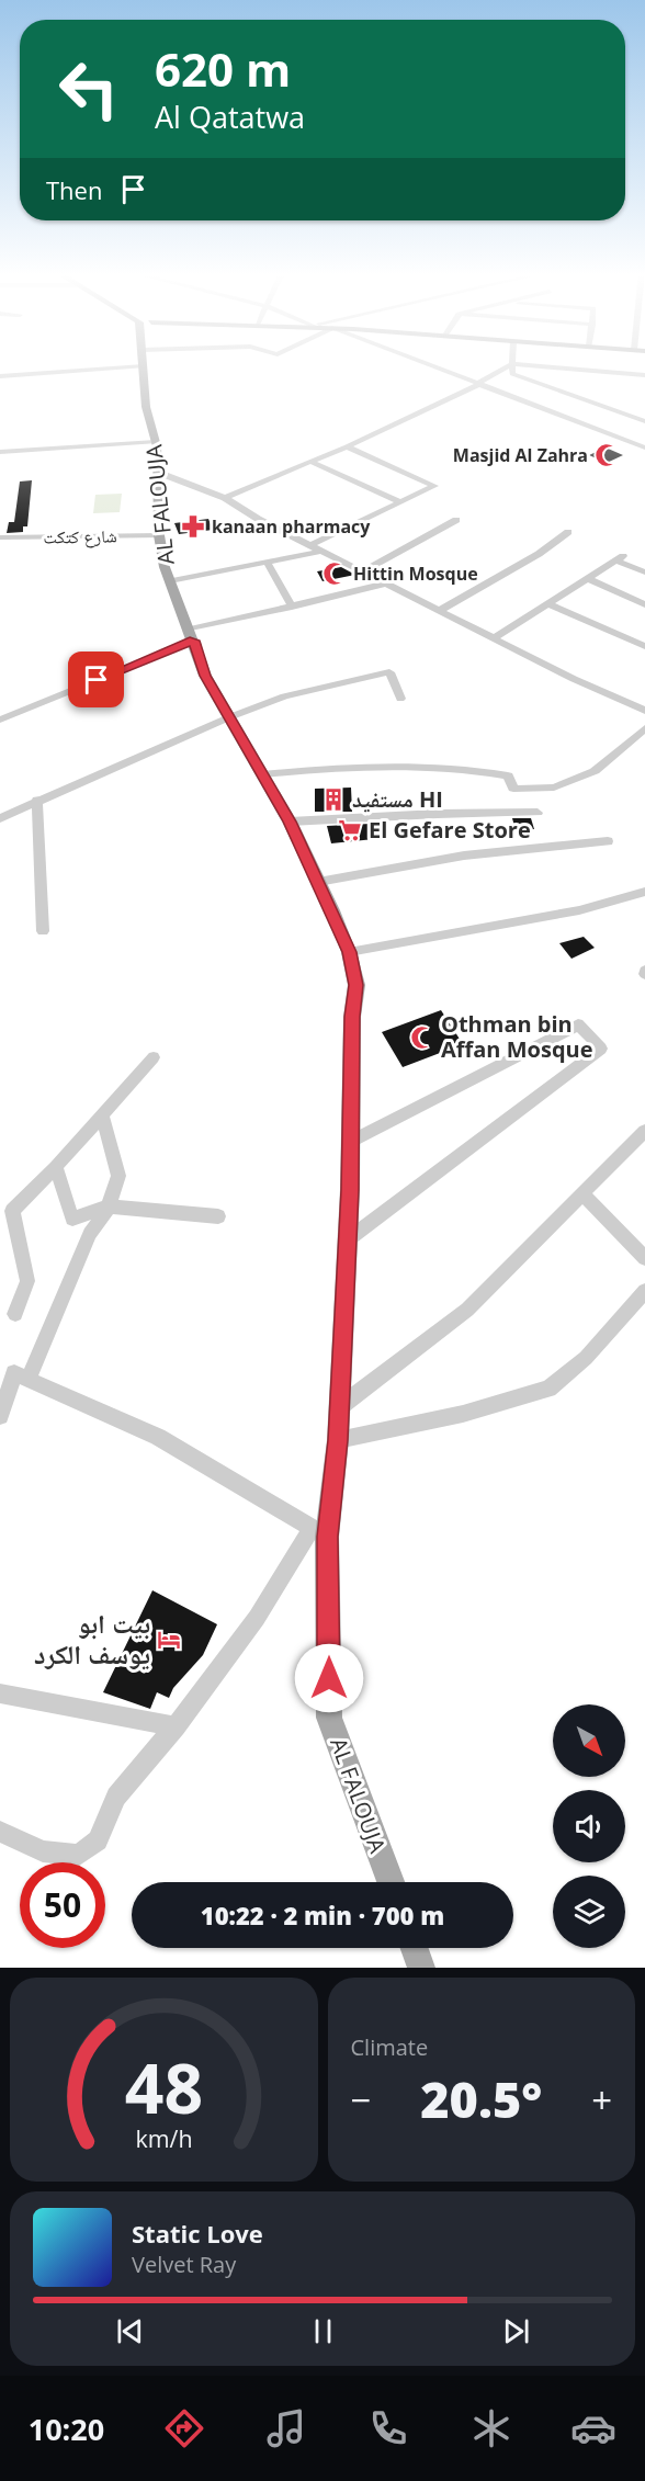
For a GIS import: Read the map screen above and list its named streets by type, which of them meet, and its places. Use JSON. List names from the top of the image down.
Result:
{
  "streets": {
    "main road": ["AL FALOUJA"],
    "street": ["شارع كتكت"]
  },
  "crossings": [
    ["AL FALOUJA", "شارع كتكت"]
  ],
  "places": {
    "mosque": ["Masjid Al Zahra", "Hittin Mosque", "Othman bin Affan Mosque"],
    "pharmacy": ["kanaan pharmacy"],
    "building": ["مستفيد HI"],
    "supermarket": ["El Gefare Store"],
    "hotel": ["بيت ابو يوسف الكرد"]
  },
  "north": "bottom right",
  "page": {
    "turn": ["620 m", "Al Qatatwa"],
    "then": "Then",
    "limit": "50",
    "trip": "10:22 · 2 min · 700 m",
    "tile": "Climate",
    "heat": ["−", "20.5°", "+"],
    "song": ["Static Love", "Velvet Ray"],
    "tabs": "10:20",
    "gauge": ["48", "km/h"]
  }
}
